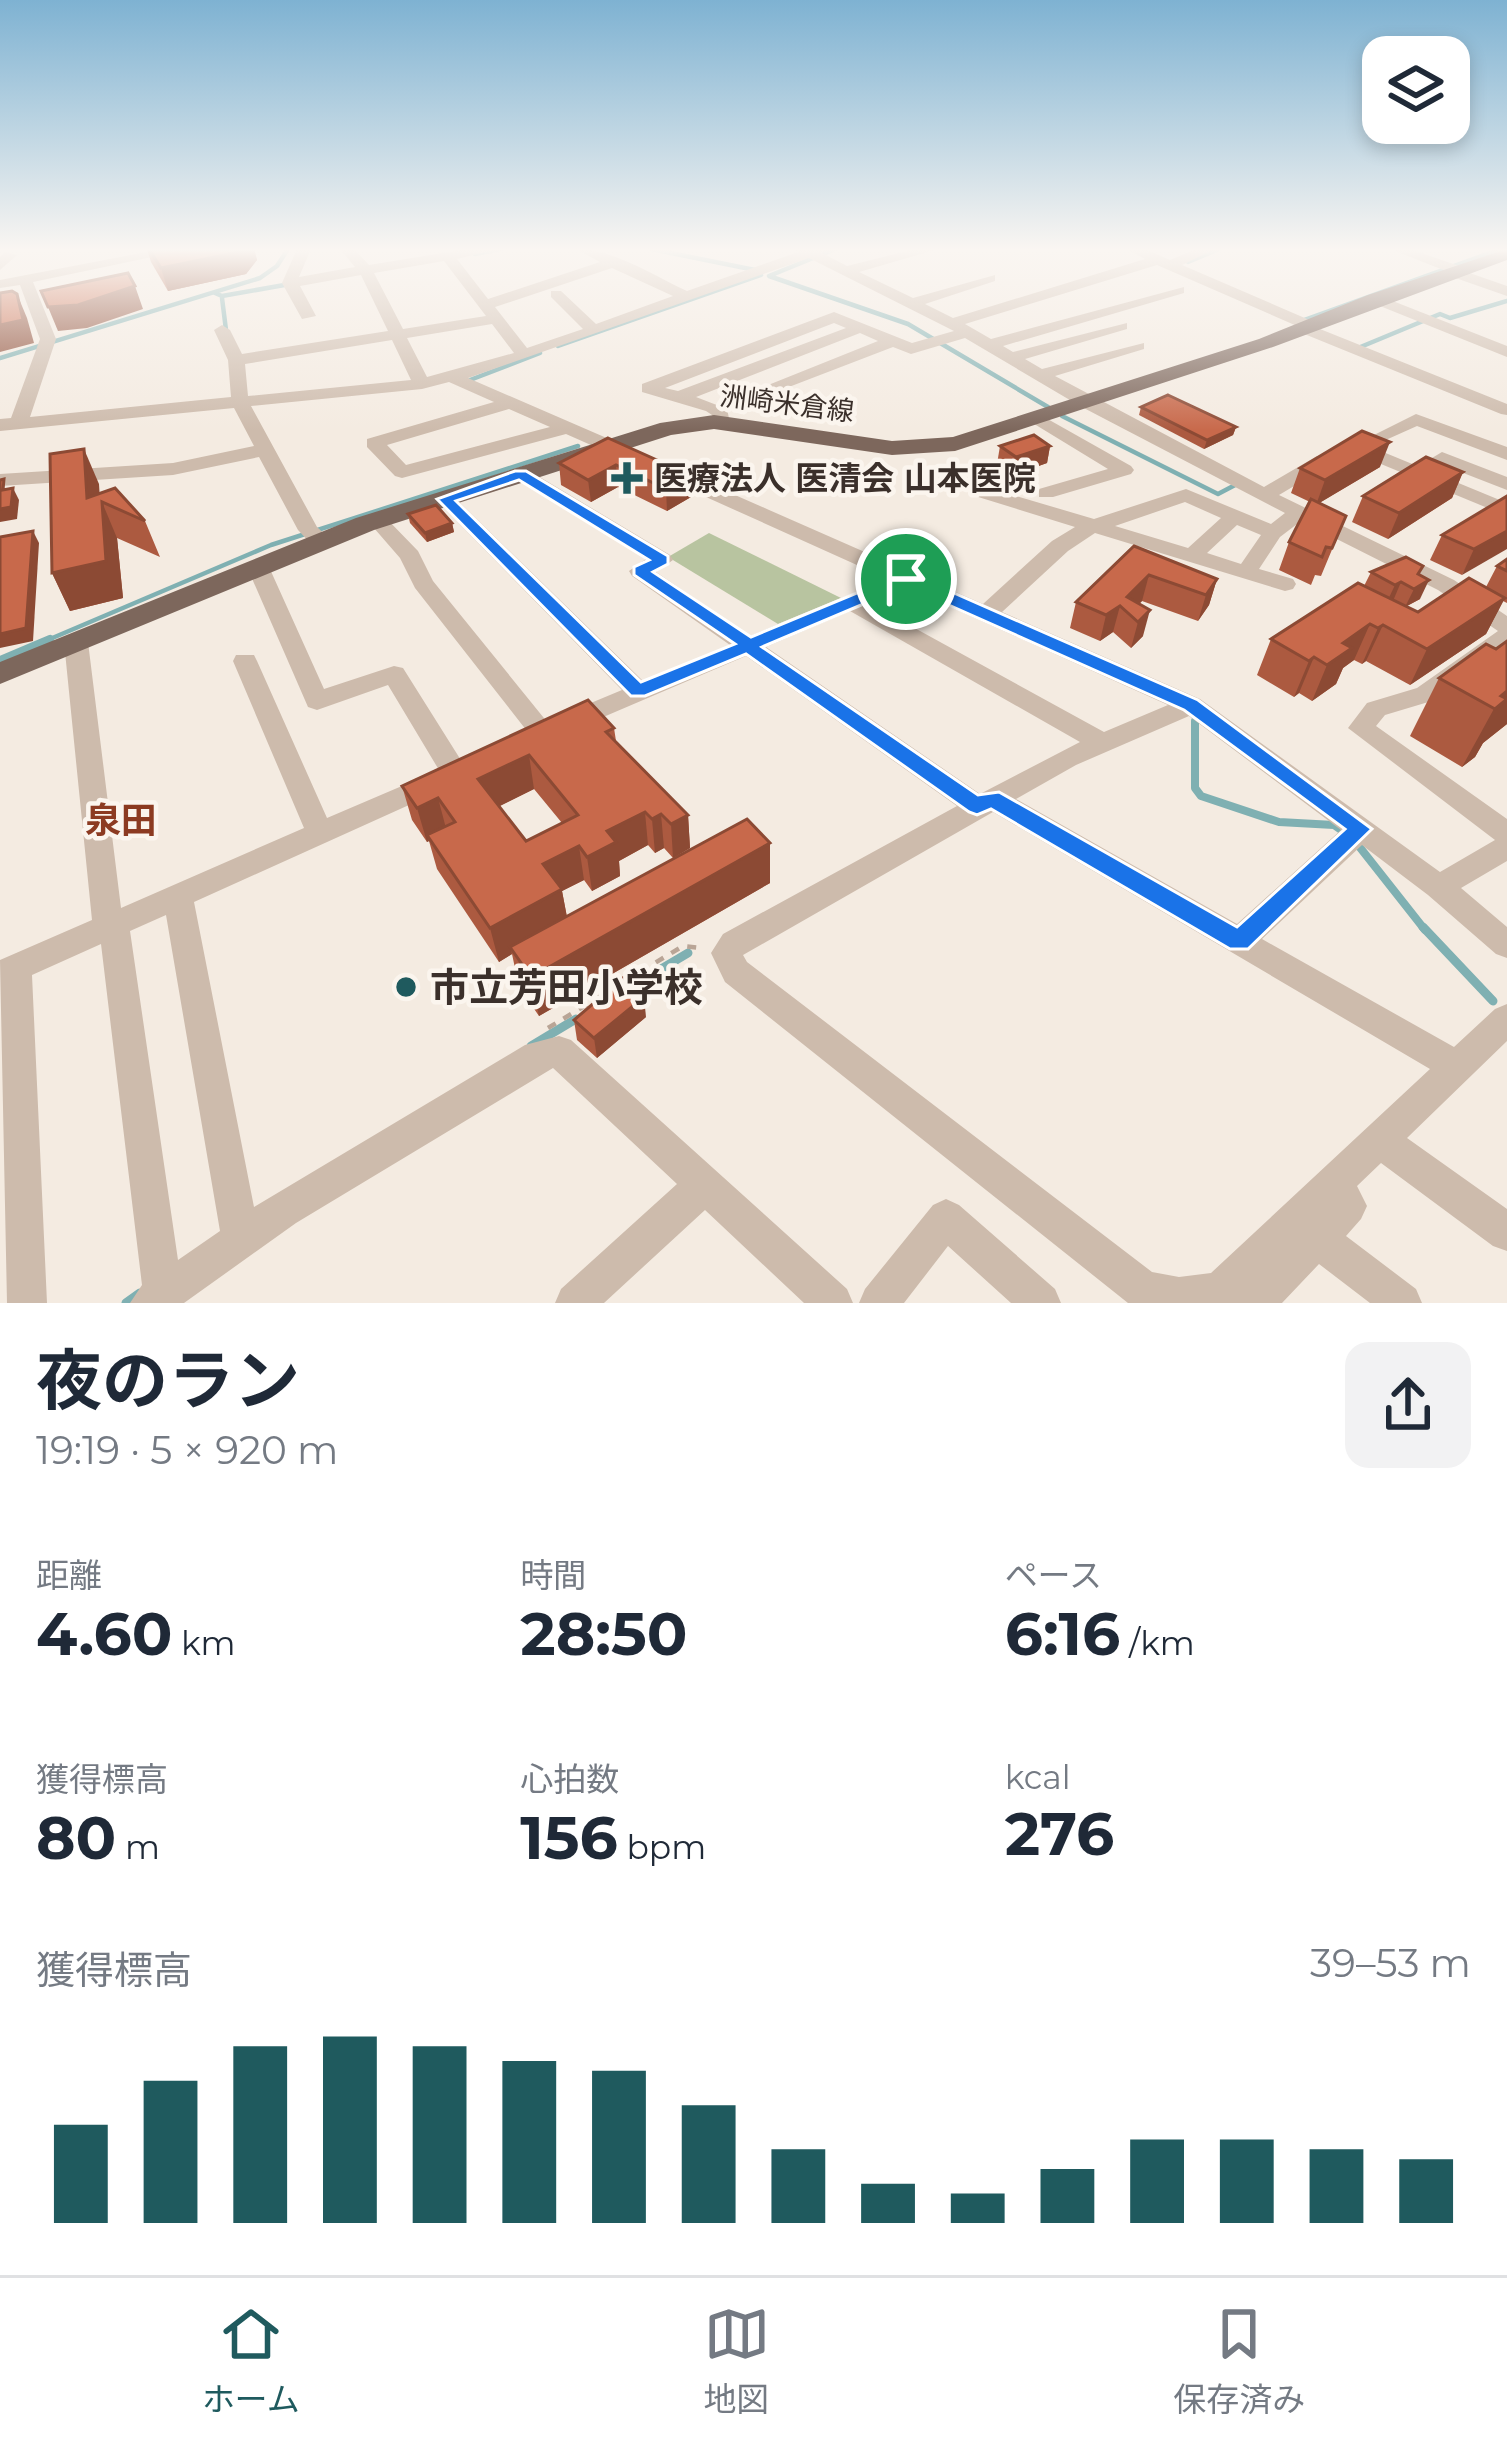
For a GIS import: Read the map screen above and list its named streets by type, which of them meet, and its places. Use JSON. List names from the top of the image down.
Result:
{
  "streets": {
    "main road": ["洲崎米倉線"]
  },
  "districts": ["泉田"],
  "places": {
    "health": ["医療法人 医清会 山本医院"],
    "other": ["市立芳田小学校"]
  },
  "page": {
    "heading": ["夜のラン", "19:19 · 5 × 920 m"],
    "stats": [
      ["距離", "4.60 km"],
      ["時間", "28:50"],
      ["ペース", "6:16 /km"],
      ["獲得標高", "80 m"],
      ["心拍数", "156 bpm"],
      ["kcal", "276"]
    ],
    "chart": ["獲得標高", "39–53 m"],
    "tabs": ["ホーム", "地図", "保存済み"]
  }
}
